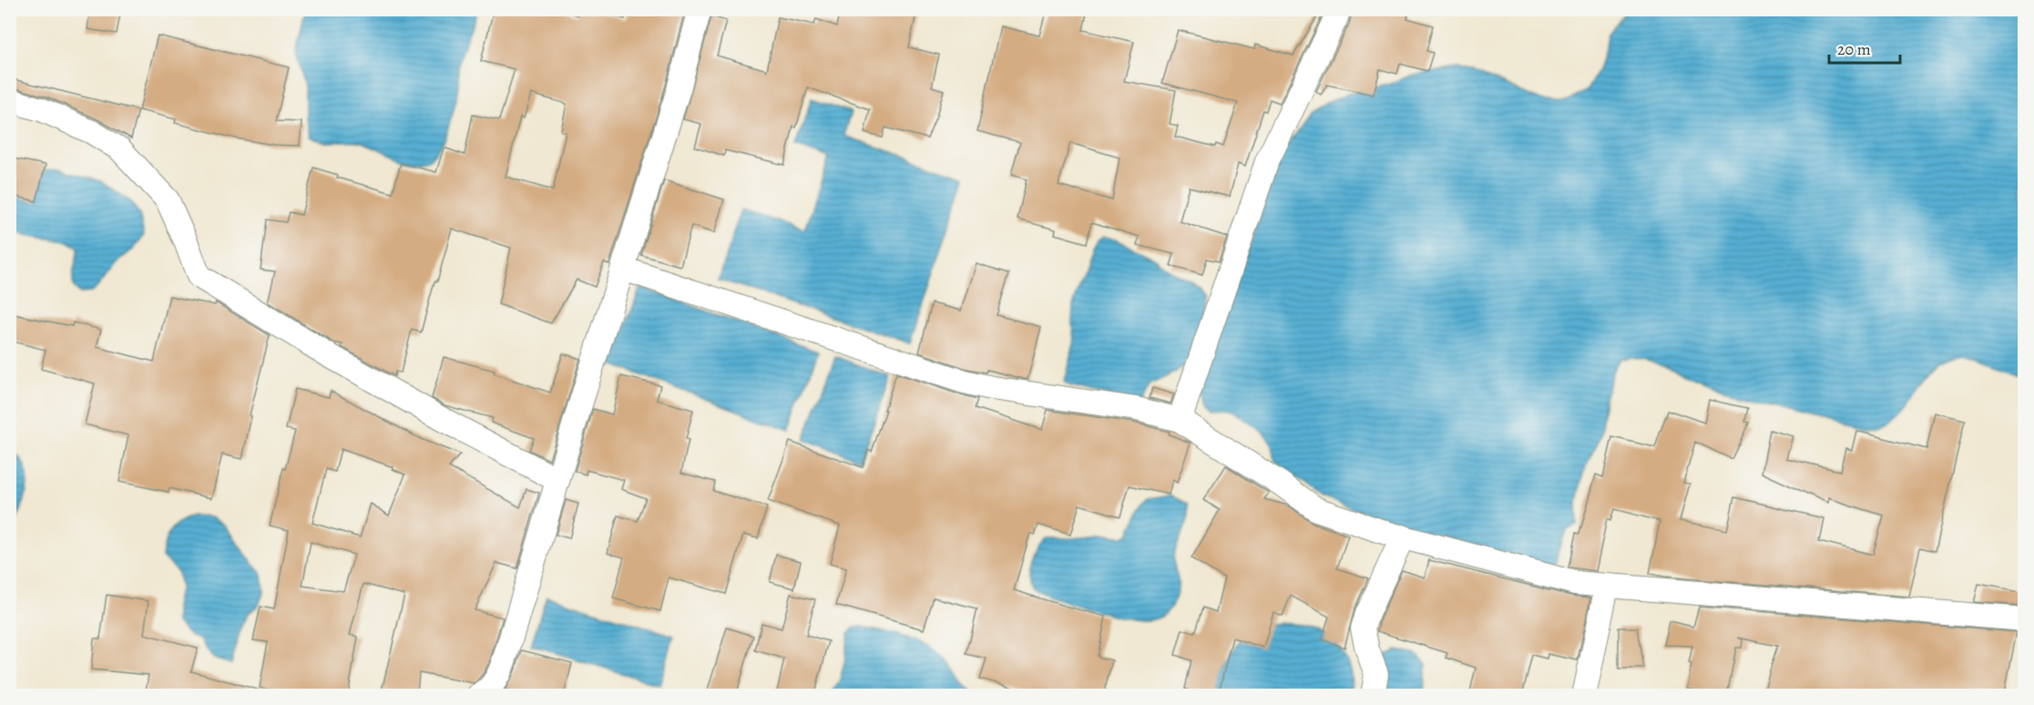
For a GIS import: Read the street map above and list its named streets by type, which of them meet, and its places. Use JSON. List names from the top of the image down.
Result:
{
  "scale_bar": "20 m"
}
